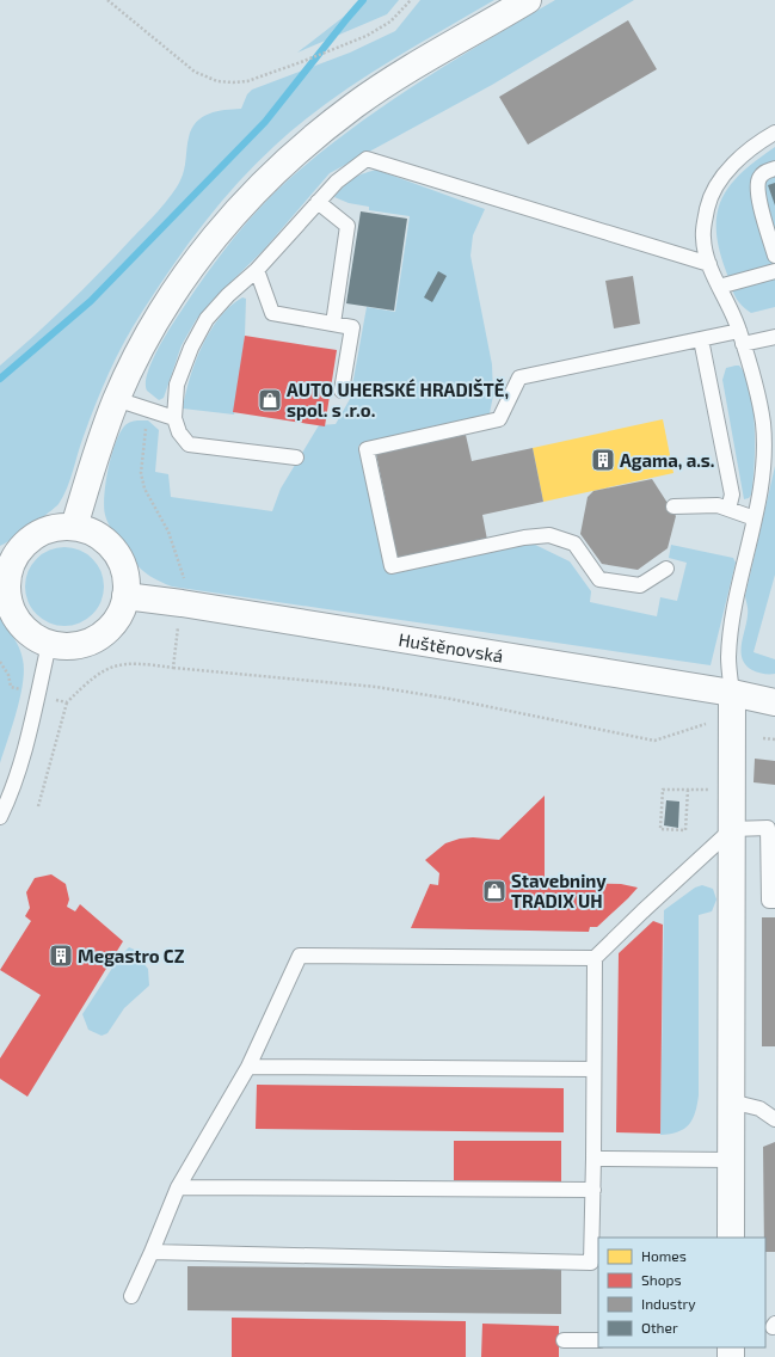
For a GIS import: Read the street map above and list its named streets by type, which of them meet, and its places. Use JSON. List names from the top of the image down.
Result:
{
  "streets": {
    "street": ["Huštěnovská"]
  },
  "places": {
    "shop": ["AUTO UHERSKÉ HRADIŠTĚ, spol. s .r.o.", "Stavebniny TRADIX UH"],
    "building": ["Agama, a.s.", "Megastro CZ"]
  },
  "legend": [
    "Homes",
    "Shops",
    "Industry",
    "Other"
  ]
}
